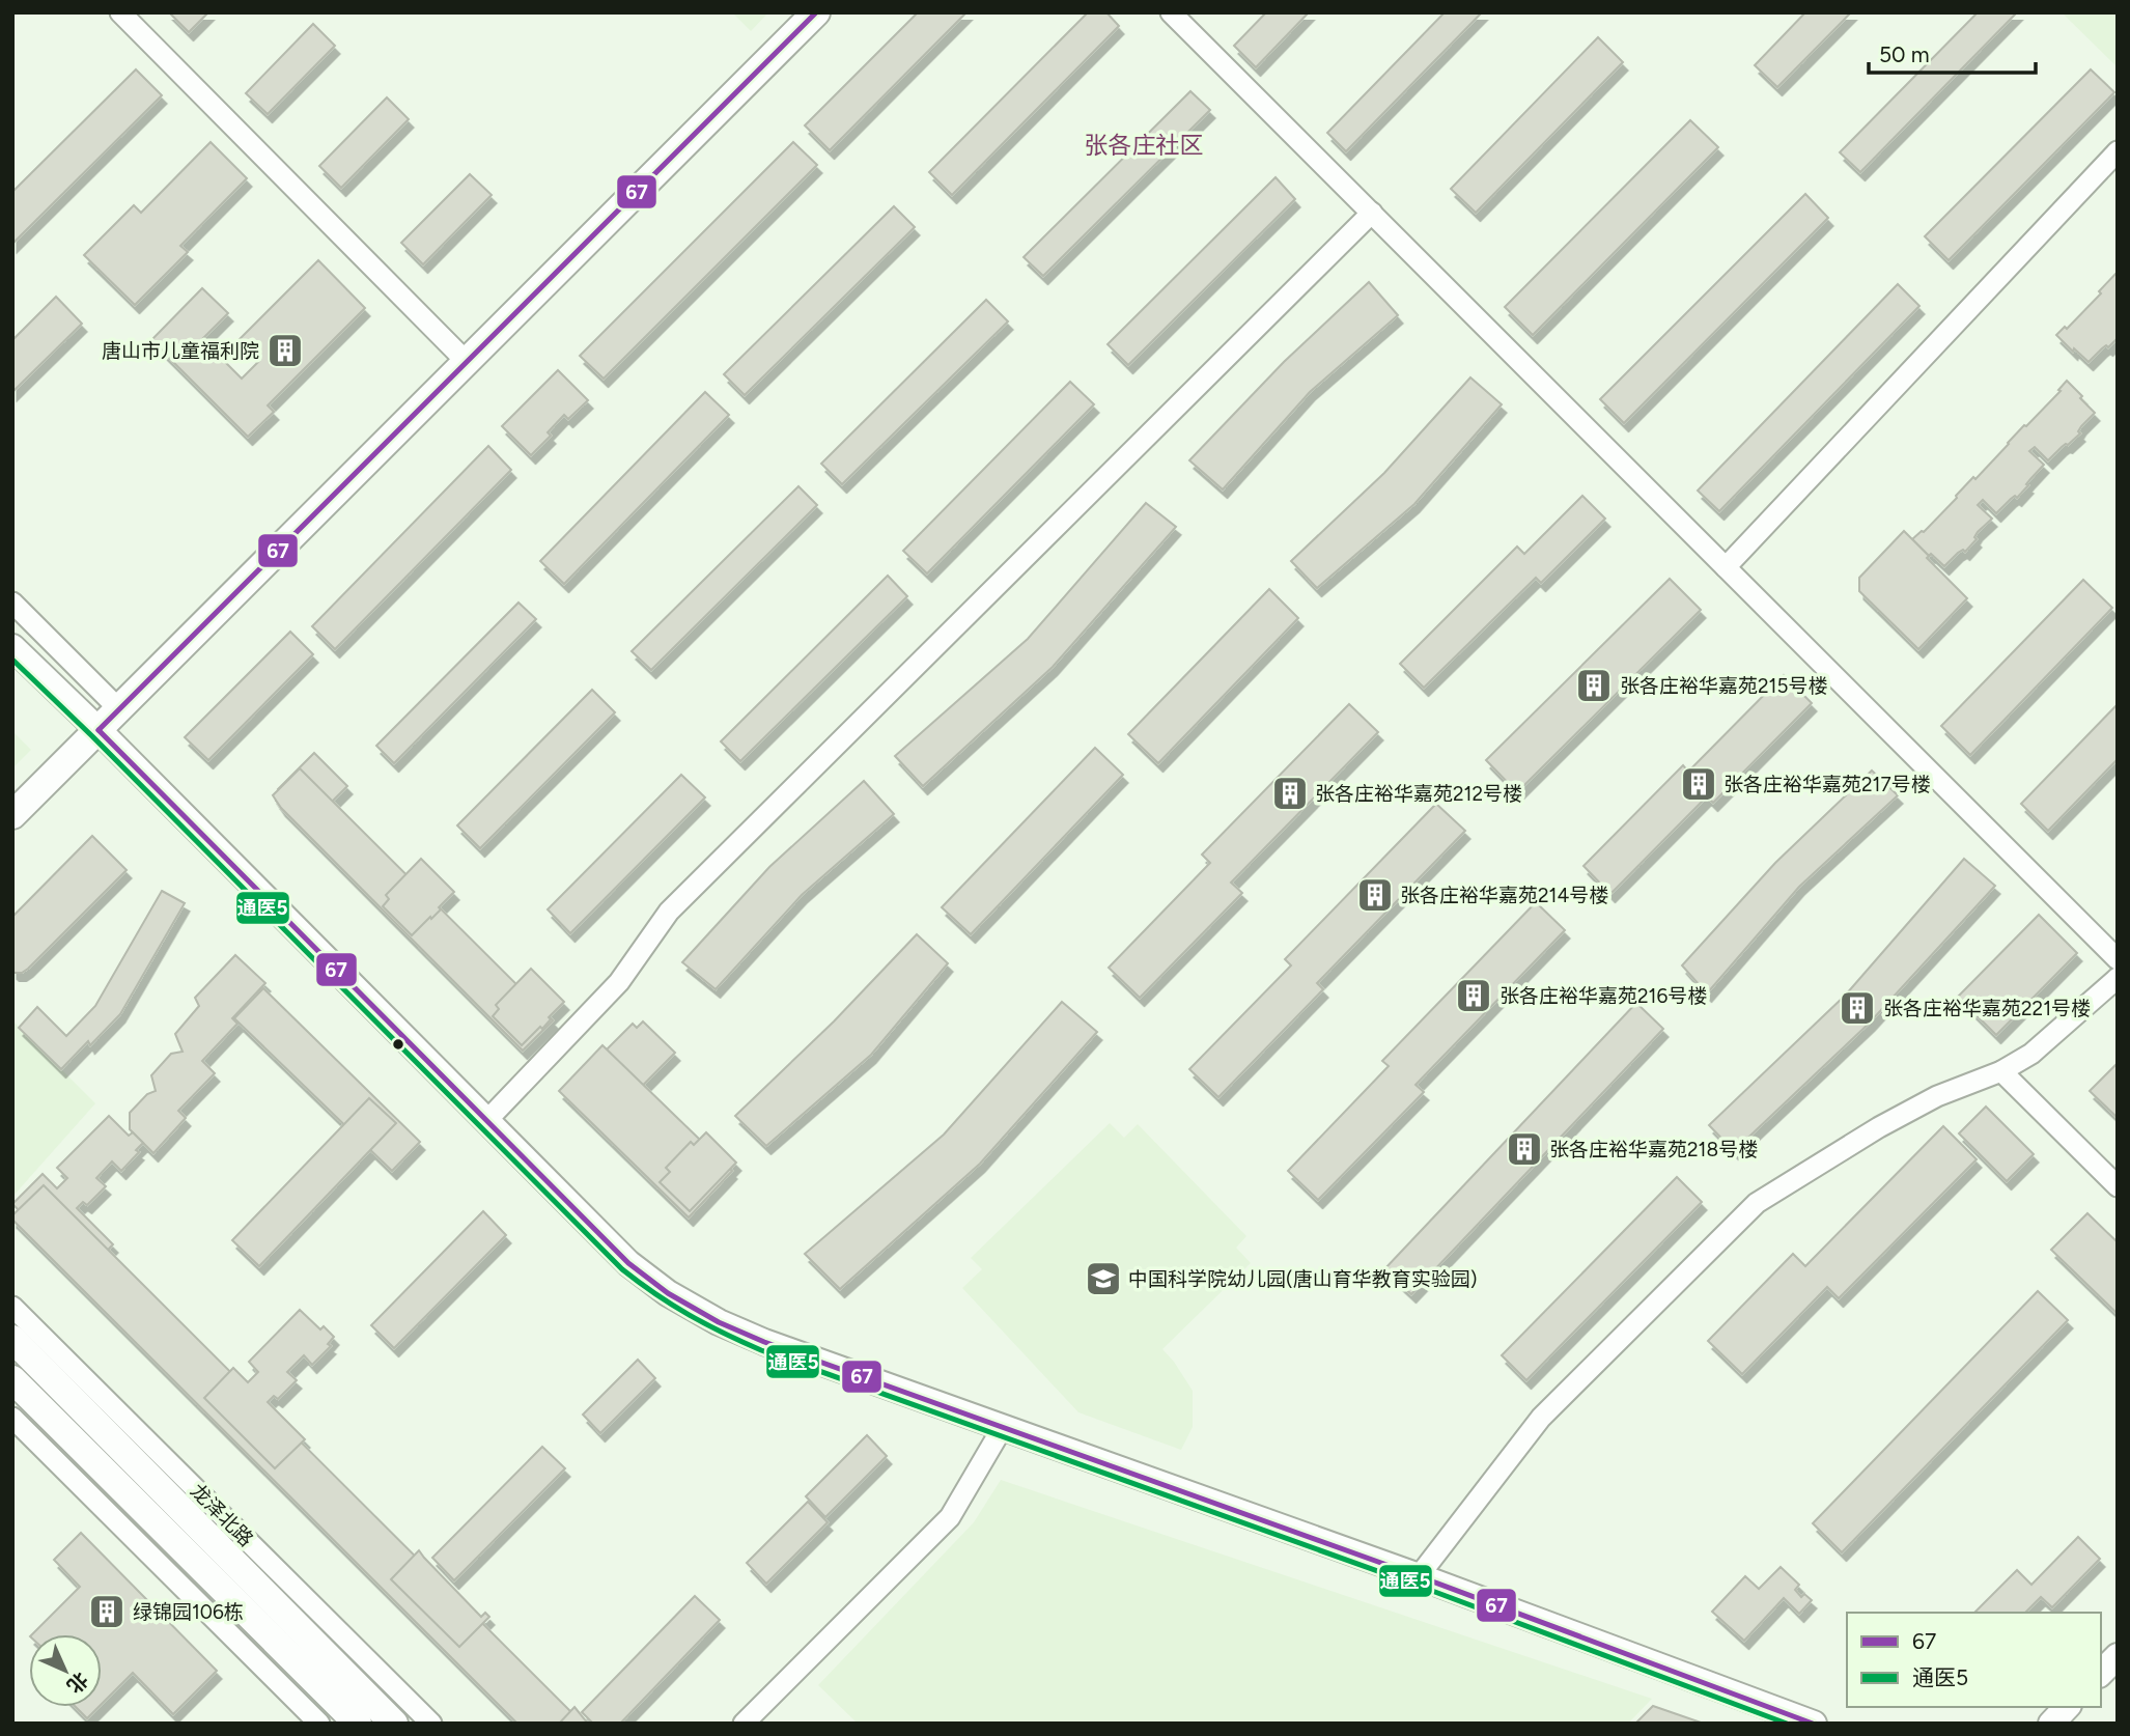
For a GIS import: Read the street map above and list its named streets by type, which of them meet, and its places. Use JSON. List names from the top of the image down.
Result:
{
  "streets": {
    "main road": ["龙泽北路"]
  },
  "districts": ["张各庄社区"],
  "places": {
    "building": [
      "唐山市儿童福利院",
      "张各庄裕华嘉苑215号楼",
      "张各庄裕华嘉苑217号楼",
      "张各庄裕华嘉苑212号楼",
      "张各庄裕华嘉苑214号楼",
      "张各庄裕华嘉苑216号楼",
      "张各庄裕华嘉苑221号楼",
      "张各庄裕华嘉苑218号楼",
      "绿锦园106栋"
    ],
    "school or university": ["中国科学院幼儿园(唐山育华教育实验园)"]
  },
  "lines": ["transit line 67", "transit line 通医5"],
  "legend": ["67", "通医5"],
  "scale_bar": "50 m",
  "north": "bottom right"
}
